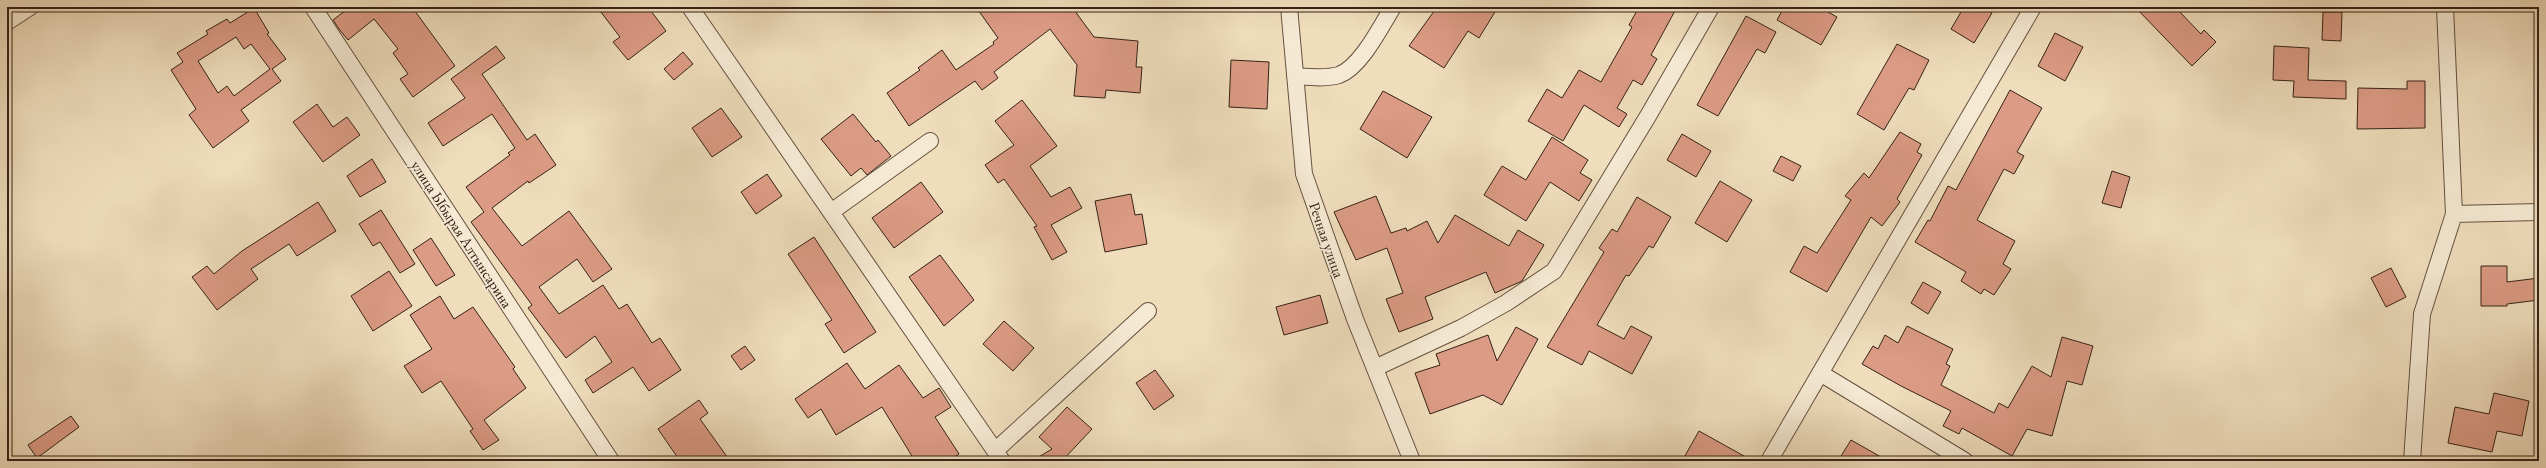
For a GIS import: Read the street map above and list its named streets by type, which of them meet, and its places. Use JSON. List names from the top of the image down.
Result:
{
  "streets": {
    "street": ["улица Ыбырая Алтынсарина", "Речная улица"]
  }
}
